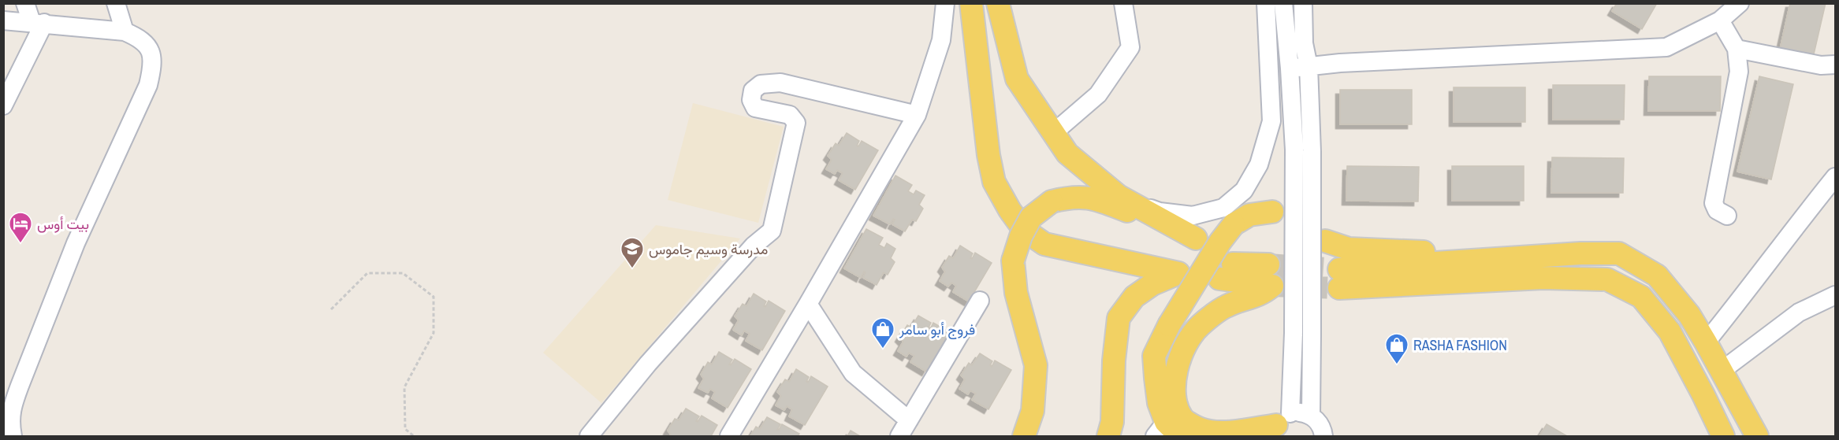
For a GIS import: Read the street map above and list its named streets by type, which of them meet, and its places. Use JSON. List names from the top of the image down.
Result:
{
  "places": {
    "hotel": ["بيت أوس"],
    "school or university": ["مدرسة وسيم جاموس"],
    "shop": ["فروج أبو سامر", "RASHA FASHION"]
  }
}
